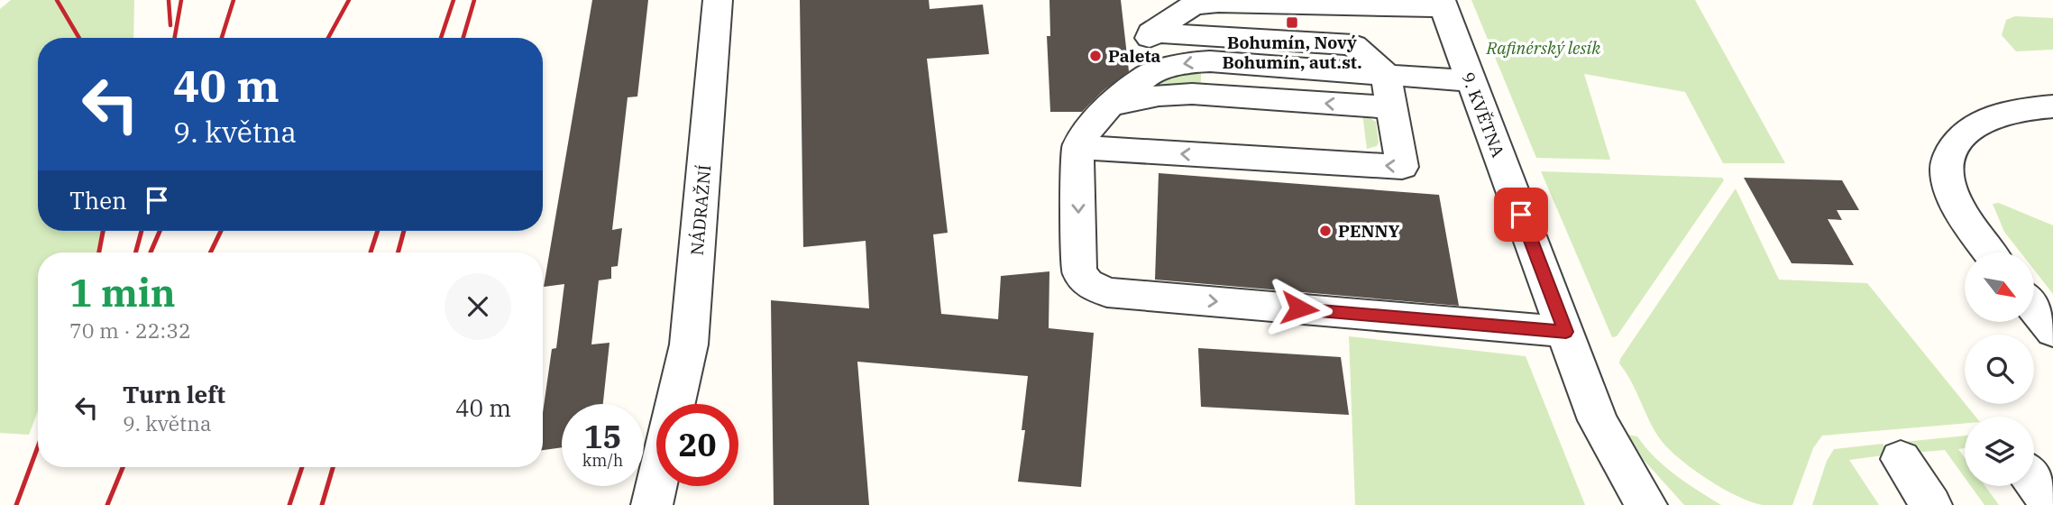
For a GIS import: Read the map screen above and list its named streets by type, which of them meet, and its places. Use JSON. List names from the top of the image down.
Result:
{
  "streets": {
    "street": ["9. KVĚTNA", "NÁDRAŽNÍ"]
  },
  "parks": ["Rafinérský lesík"],
  "places": {
    "transit": ["Bohumín, Nový Bohumín, aut.st."],
    "other": ["Paleta", "PENNY"]
  },
  "north": "bottom right",
  "page": {
    "turn": ["40 m", "9. května"],
    "then": "Then",
    "heading": ["1 min", "70 m · 22:32"],
    "list": [
      {
        "name": "Turn left",
        "note": "9. května",
        "value": "40 m"
      }
    ],
    "speed": "15 km/h",
    "limit": "20"
  }
}
